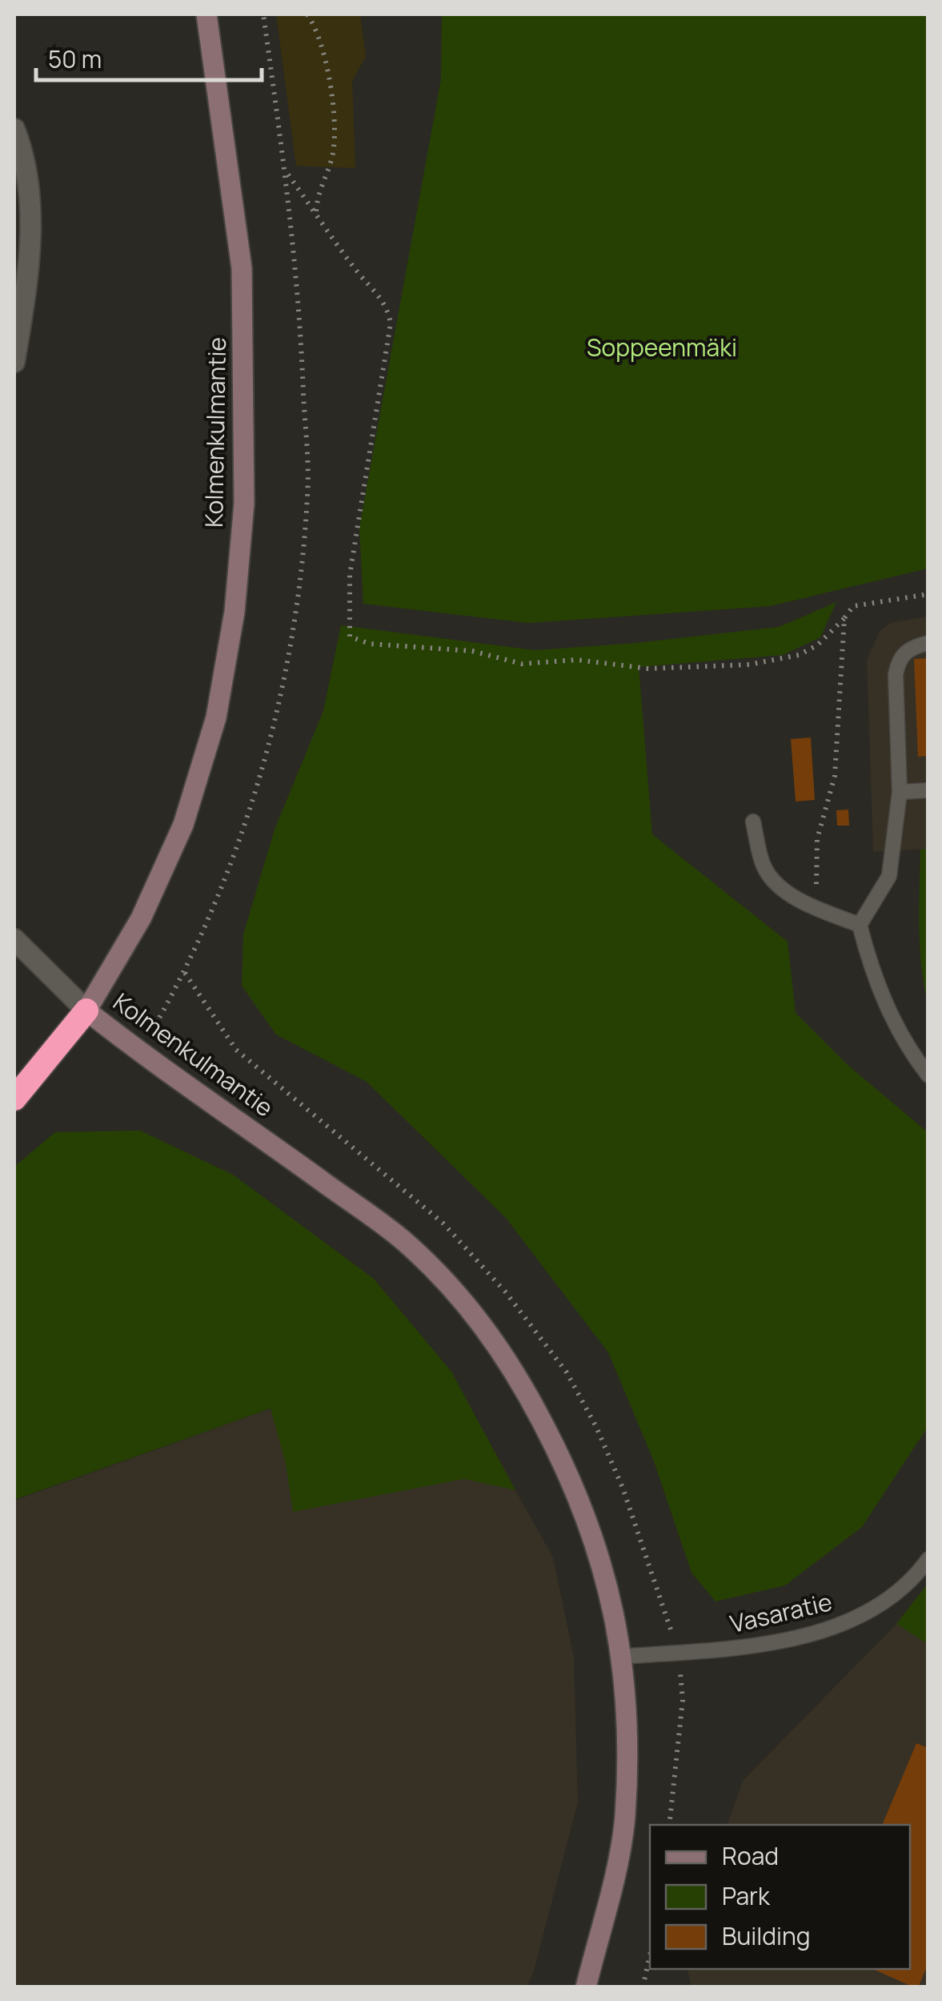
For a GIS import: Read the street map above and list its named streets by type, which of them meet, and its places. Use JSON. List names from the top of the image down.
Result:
{
  "streets": {
    "street": ["Kolmenkulmantie"],
    "lane": ["Vasaratie"]
  },
  "crossings": [
    ["Kolmenkulmantie", "Vasaratie"]
  ],
  "parks": ["Soppeenmäki"],
  "legend": ["Road", "Park", "Building"],
  "scale_bar": "50 m"
}
